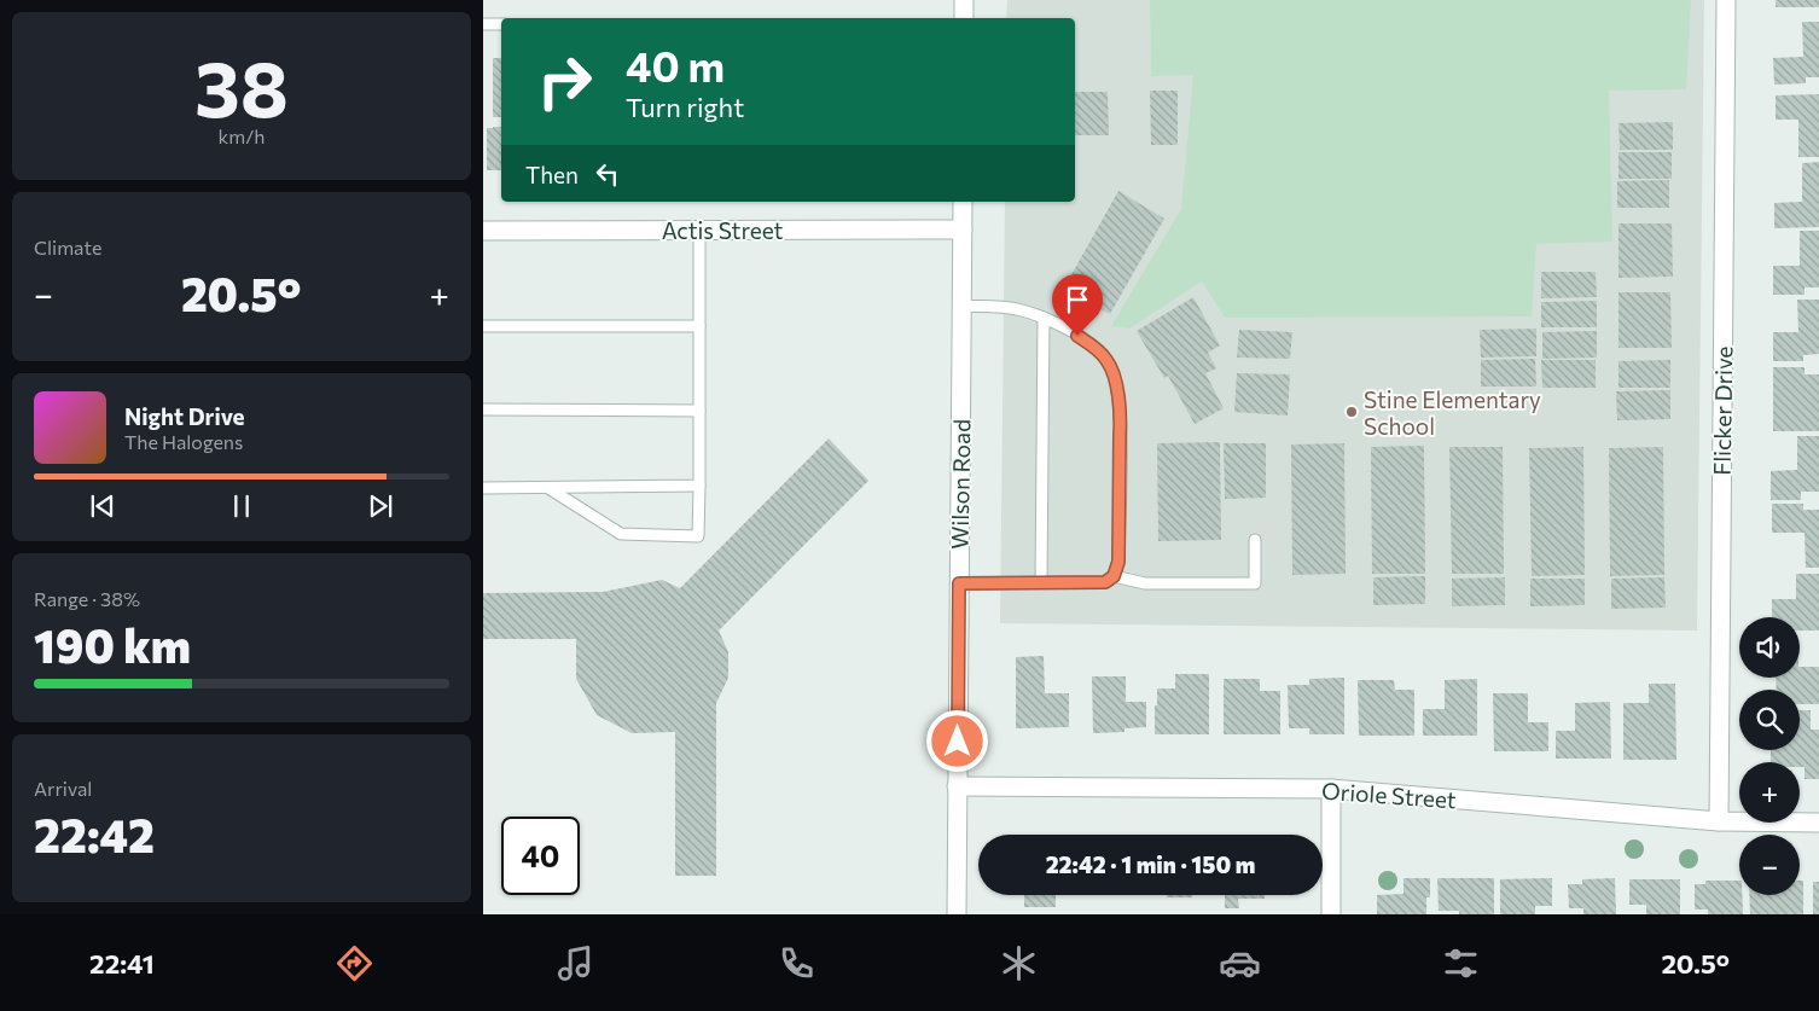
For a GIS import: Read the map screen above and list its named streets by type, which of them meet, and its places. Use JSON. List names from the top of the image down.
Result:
{
  "streets": {
    "street": [
      "Actis Street",
      "Flicker Drive",
      "Wilson Road",
      "Oriole Street"
    ]
  },
  "crossings": [
    ["Actis Street", "Wilson Road"],
    ["Flicker Drive", "Oriole Street"],
    ["Wilson Road", "Oriole Street"]
  ],
  "places": ["Stine Elementary School"],
  "page": {
    "tile": [
      ["38", "km/h"],
      "Climate",
      ["Range · 38%", "190 km"],
      ["Arrival", "22:42"]
    ],
    "turn": ["40 m", "Turn right"],
    "then": "Then",
    "heat": ["−", "20.5°", "+"],
    "song": ["Night Drive", "The Halogens"],
    "map_buttons": ["+", "−"],
    "limit": "40",
    "trip": "22:42 · 1 min · 150 m",
    "tabs": ["22:41", "20.5°"]
  }
}
